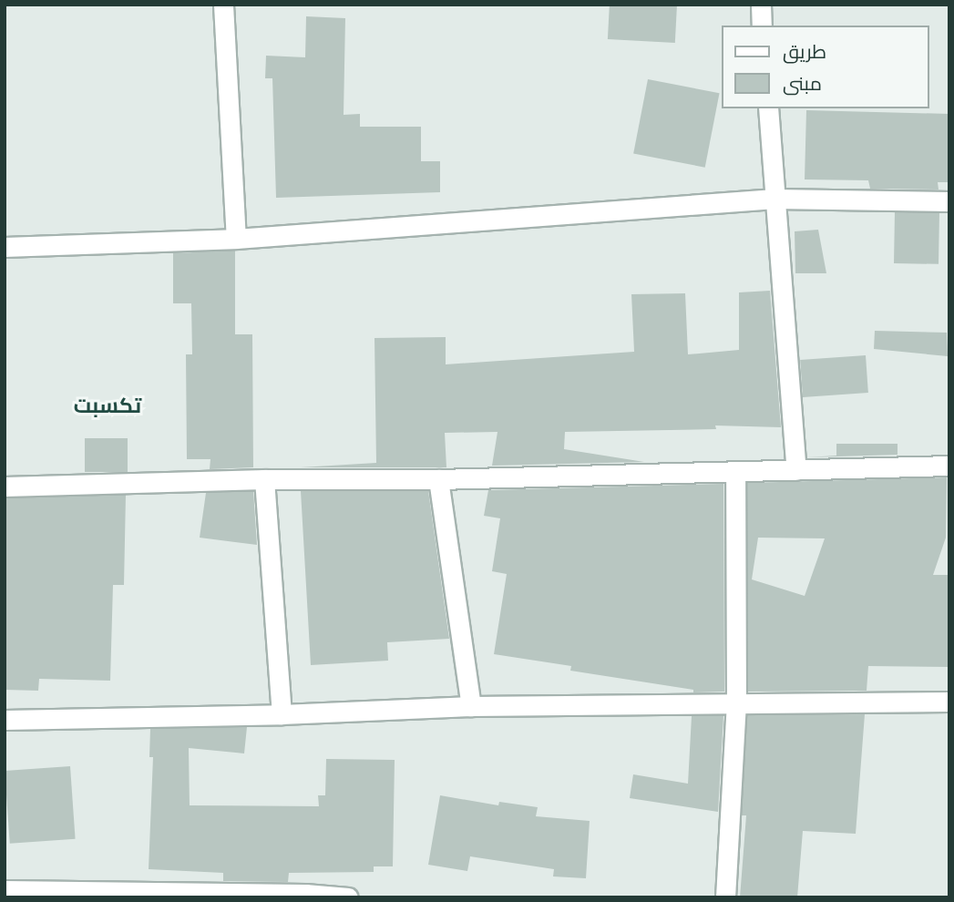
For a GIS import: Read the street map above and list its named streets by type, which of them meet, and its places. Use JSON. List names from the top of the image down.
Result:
{
  "districts": ["تكسبت"],
  "legend": ["طريق", "مبنى"]
}
